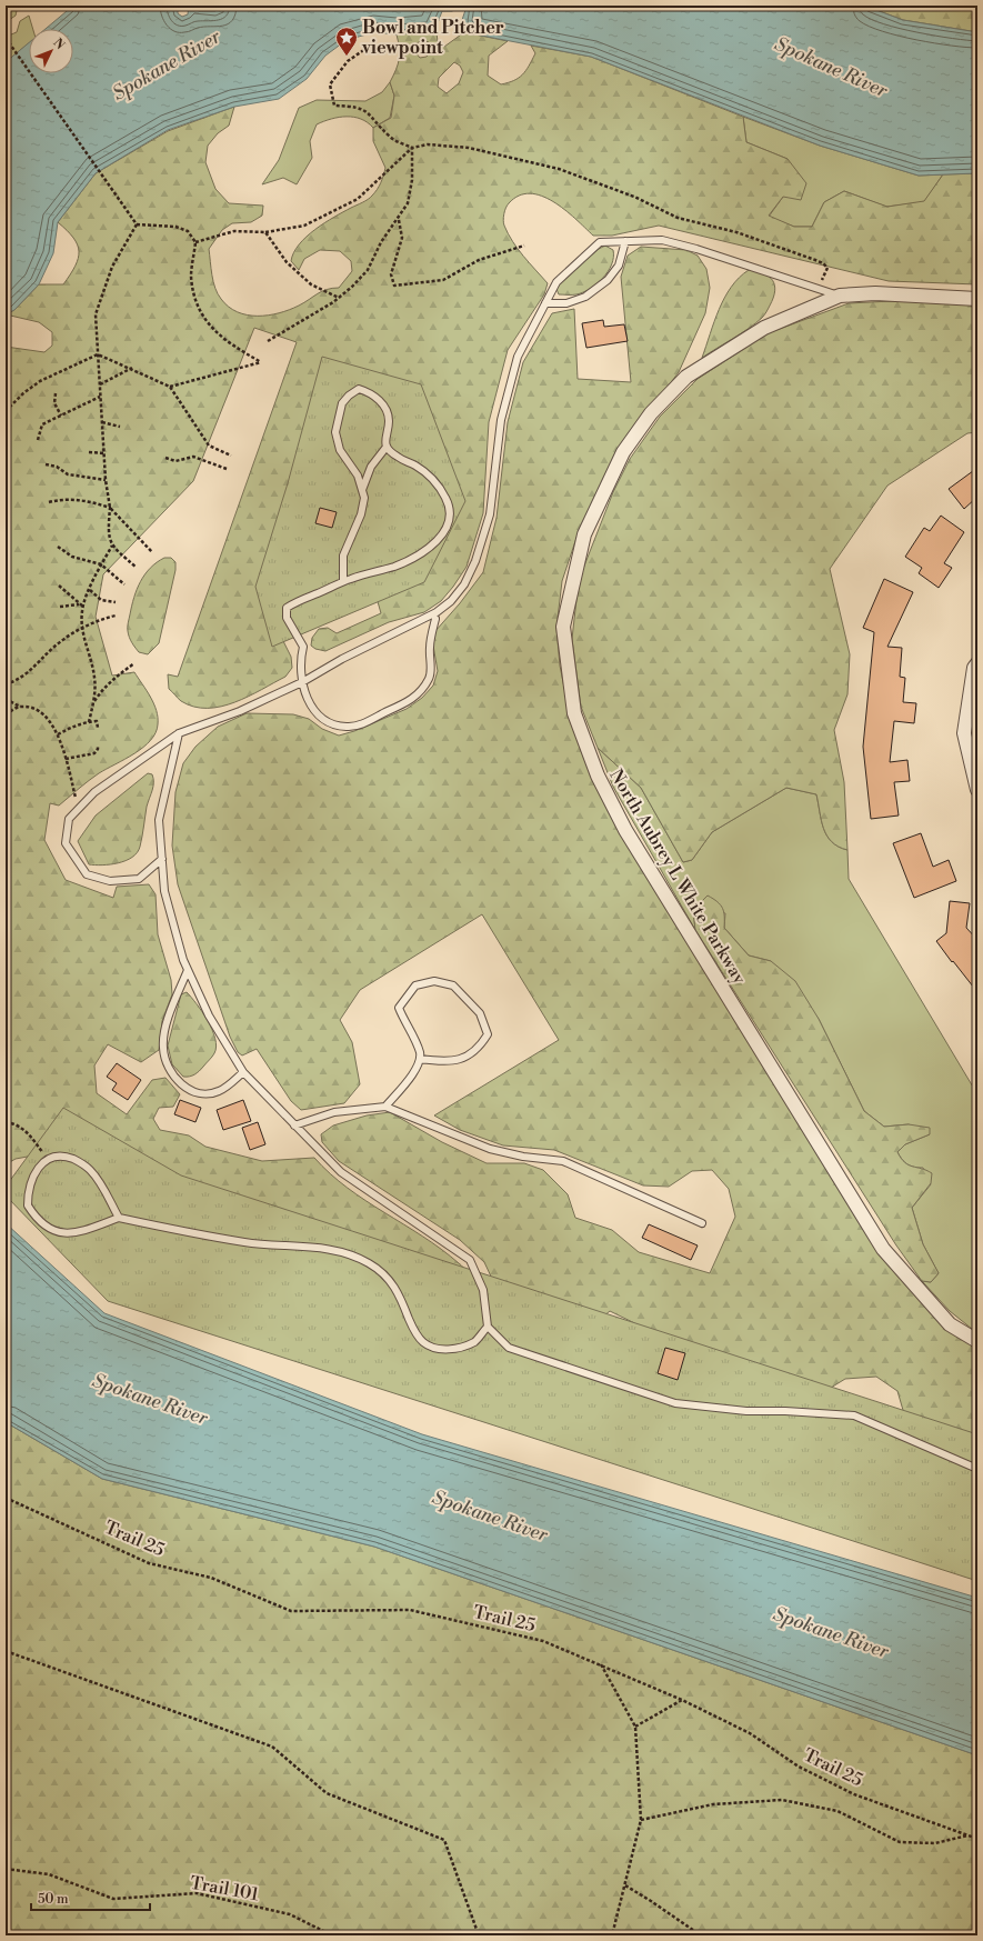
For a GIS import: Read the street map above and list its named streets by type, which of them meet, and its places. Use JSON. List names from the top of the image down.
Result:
{
  "streets": {
    "street": ["North Aubrey L White Parkway"],
    "path": ["Trail 25", "Trail 101"]
  },
  "water": ["Spokane River"],
  "places": {
    "place": ["Bowl and Pitcher viewpoint"]
  },
  "scale_bar": "50 m",
  "north": "top right"
}
